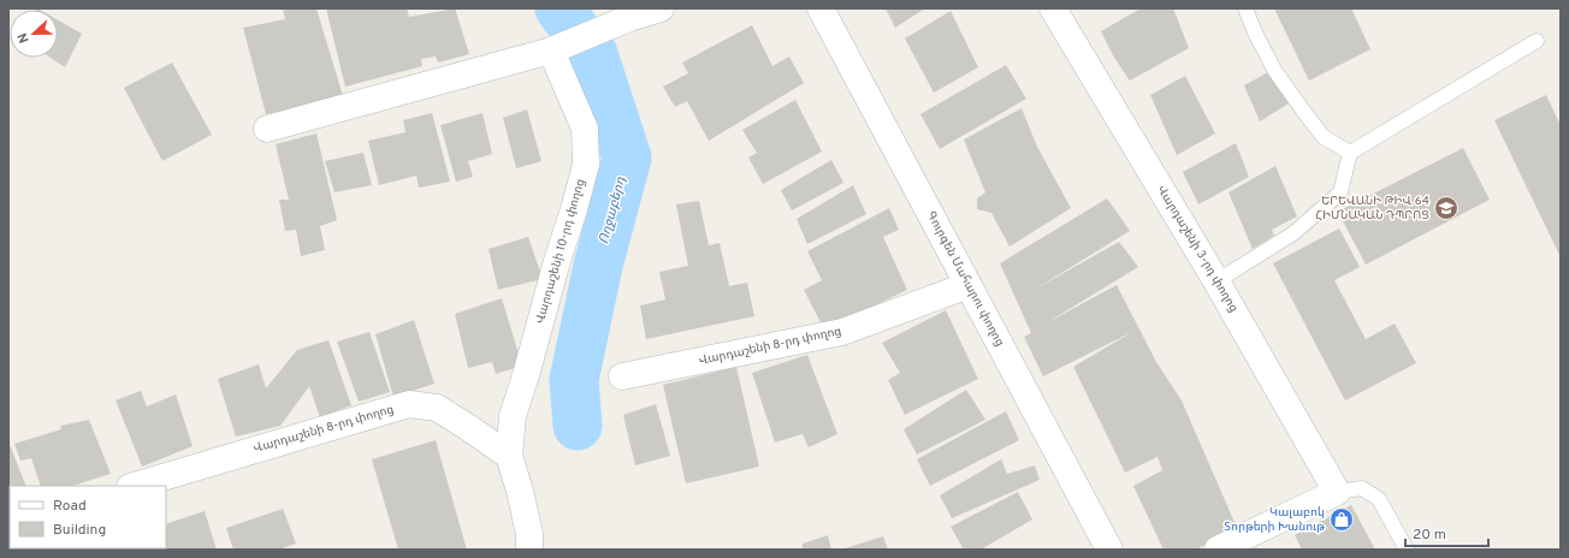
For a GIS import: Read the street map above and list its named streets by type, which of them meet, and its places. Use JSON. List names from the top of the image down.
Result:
{
  "streets": {
    "street": [
      "Վարդաշենի 3-րդ փողոց",
      "Վարդաշենի 10-րդ փողոց",
      "Գուրգեն Մահարու փողոց",
      "Վարդաշենի 8-րդ փողոց"
    ]
  },
  "crossings": [
    ["Վարդաշենի 10-րդ փողոց", "Վարդաշենի 8-րդ փողոց"],
    ["Գուրգեն Մահարու փողոց", "Վարդաշենի 8-րդ փողոց"]
  ],
  "water": ["Ողջաբերդ"],
  "places": {
    "school or university": ["ԵՐԵՎԱՆԻ ԹԻՎ 64 ՀԻՄՆԱԿԱՆ ԴՊՐՈՑ"],
    "shop": ["Կալաբոկ Տորթերի Խանութ"]
  },
  "legend": ["Road", "Building"],
  "scale_bar": "20 m",
  "north": "left"
}
